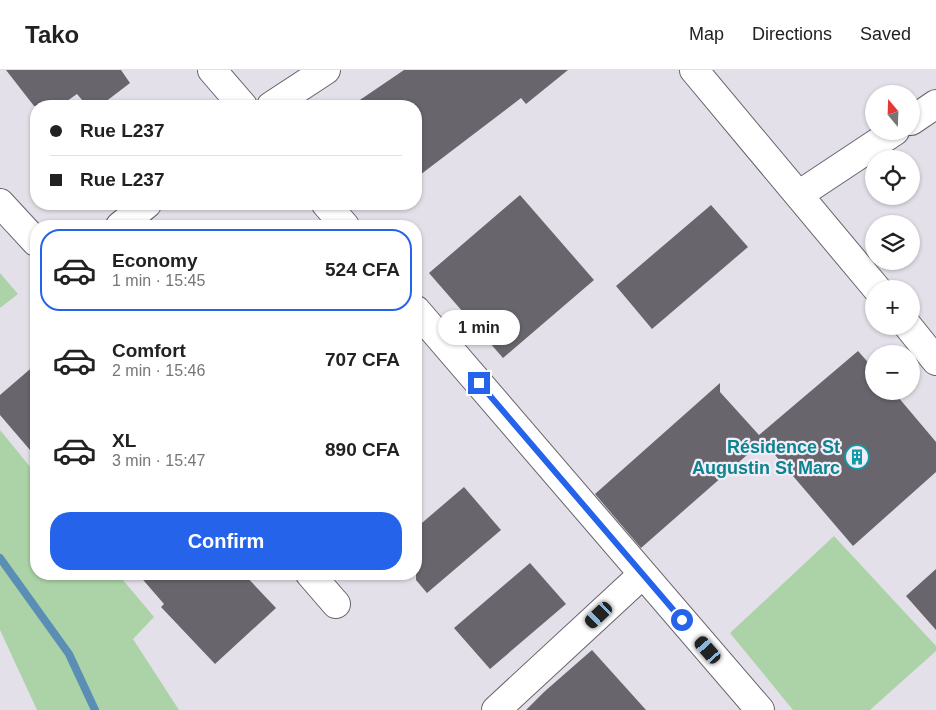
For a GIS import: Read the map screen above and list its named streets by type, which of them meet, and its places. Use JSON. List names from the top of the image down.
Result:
{
  "places": {
    "building": ["Résidence St Augustin St Marc"]
  },
  "north": "top",
  "page": {
    "header": "Tako",
    "nav": ["Map", "Directions", "Saved"],
    "map_buttons": ["+", "−"],
    "banner": ["Rue L237", "Rue L237"],
    "list": [
      {
        "name": "Economy",
        "note": "1 min · 15:45",
        "value": "524 CFA"
      },
      {
        "name": "Comfort",
        "note": "2 min · 15:46",
        "value": "707 CFA"
      },
      {
        "name": "XL",
        "note": "3 min · 15:47",
        "value": "890 CFA"
      }
    ],
    "bubble": "1 min",
    "buttons": "Confirm"
  }
}
